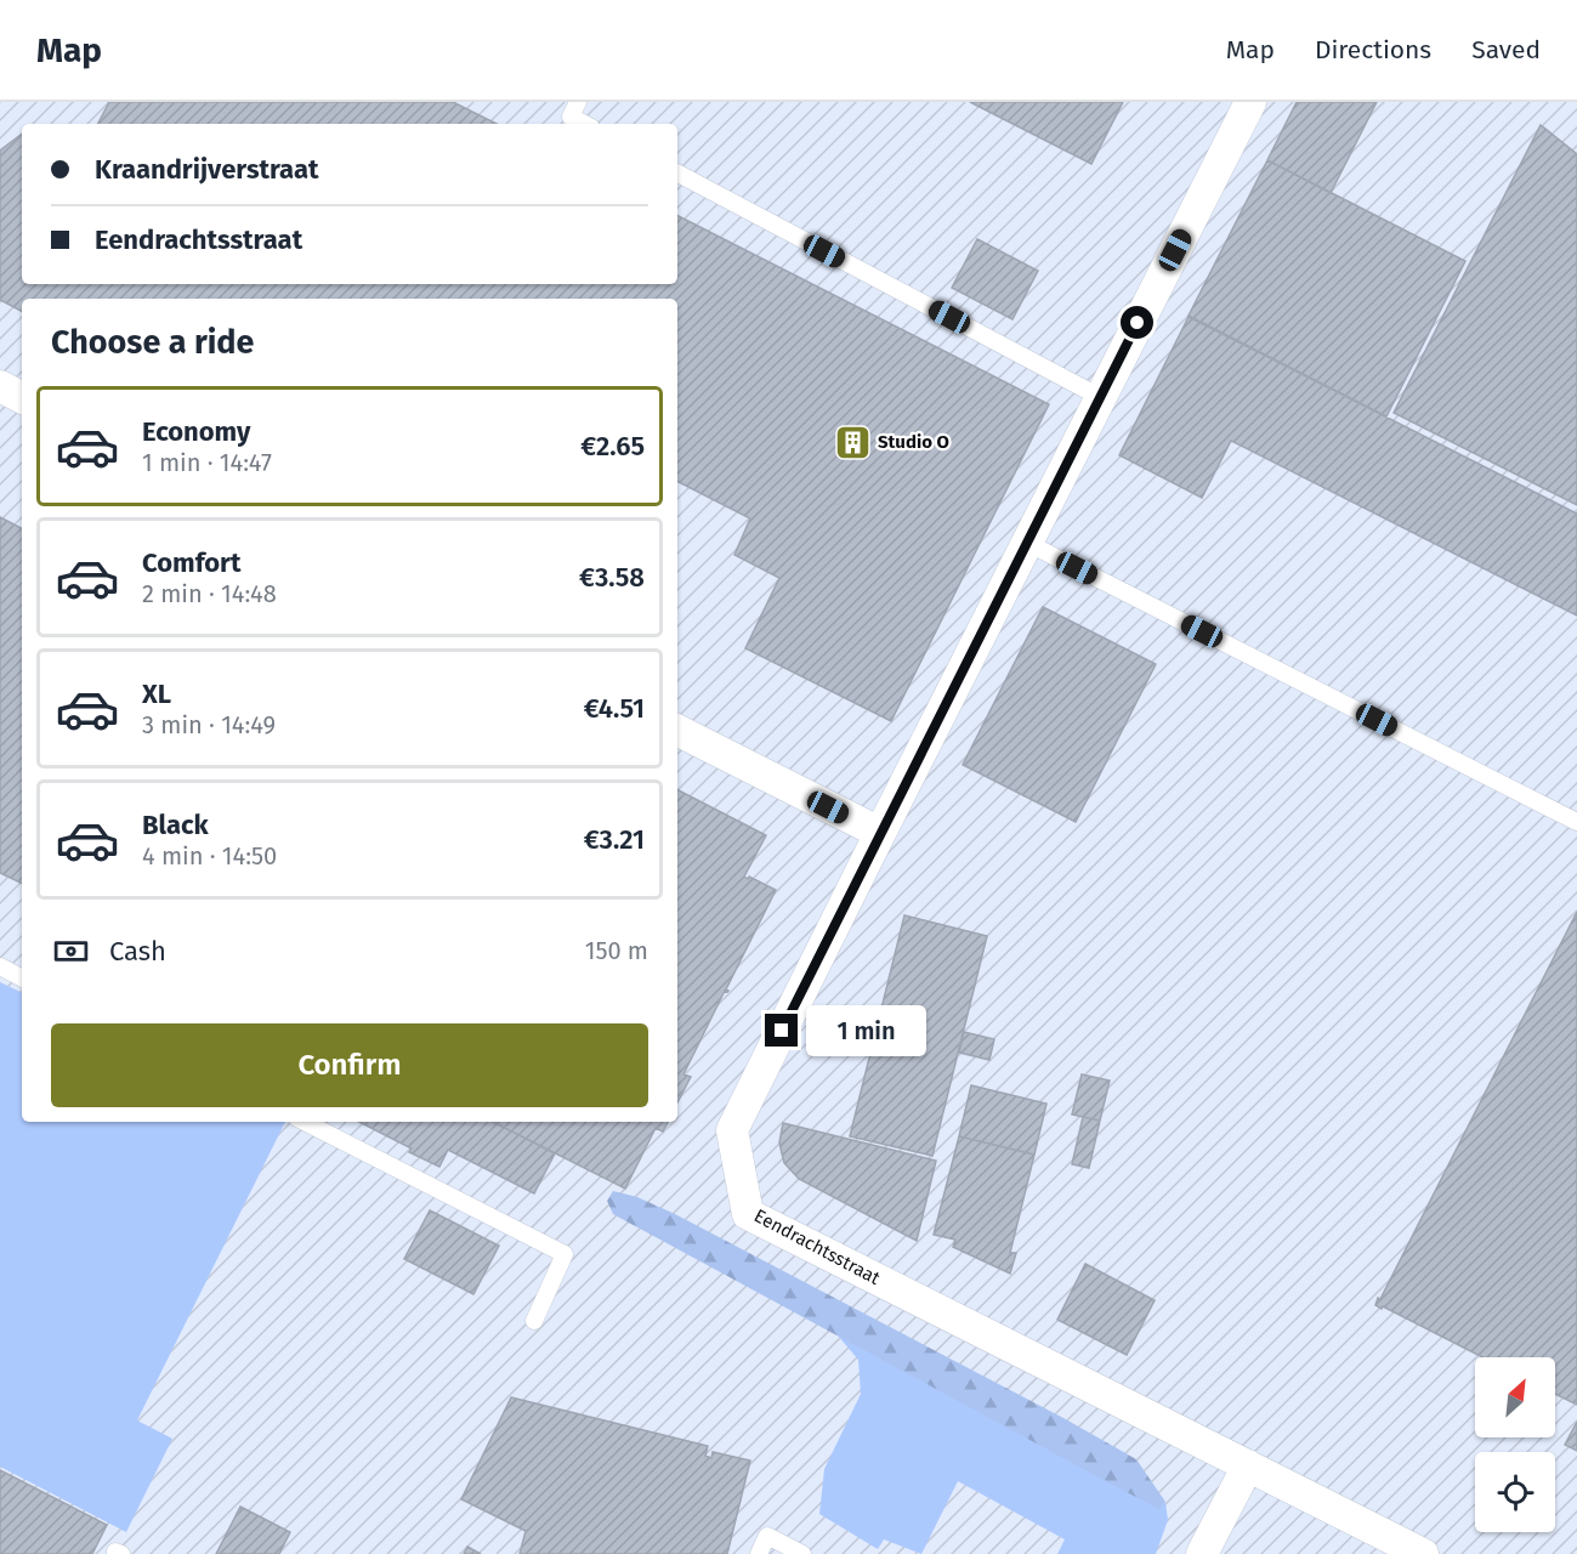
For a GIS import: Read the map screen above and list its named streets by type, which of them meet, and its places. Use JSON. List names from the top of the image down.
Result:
{
  "streets": {
    "street": ["Eendrachtsstraat"]
  },
  "places": {
    "building": ["Studio O"]
  },
  "north": "top right",
  "page": {
    "header": "Map",
    "nav": ["Map", "Directions", "Saved"],
    "banner": ["Kraandrijverstraat", "Eendrachtsstraat"],
    "heading": "Choose a ride",
    "list": [
      {
        "name": "Economy",
        "note": "1 min · 14:47",
        "value": "€2.65"
      },
      {
        "name": "Comfort",
        "note": "2 min · 14:48",
        "value": "€3.58"
      },
      {
        "name": "XL",
        "note": "3 min · 14:49",
        "value": "€4.51"
      },
      {
        "name": "Black",
        "note": "4 min · 14:50",
        "value": "€3.21"
      }
    ],
    "pay": ["Cash", "150 m"],
    "bubble": "1 min",
    "buttons": "Confirm"
  }
}
